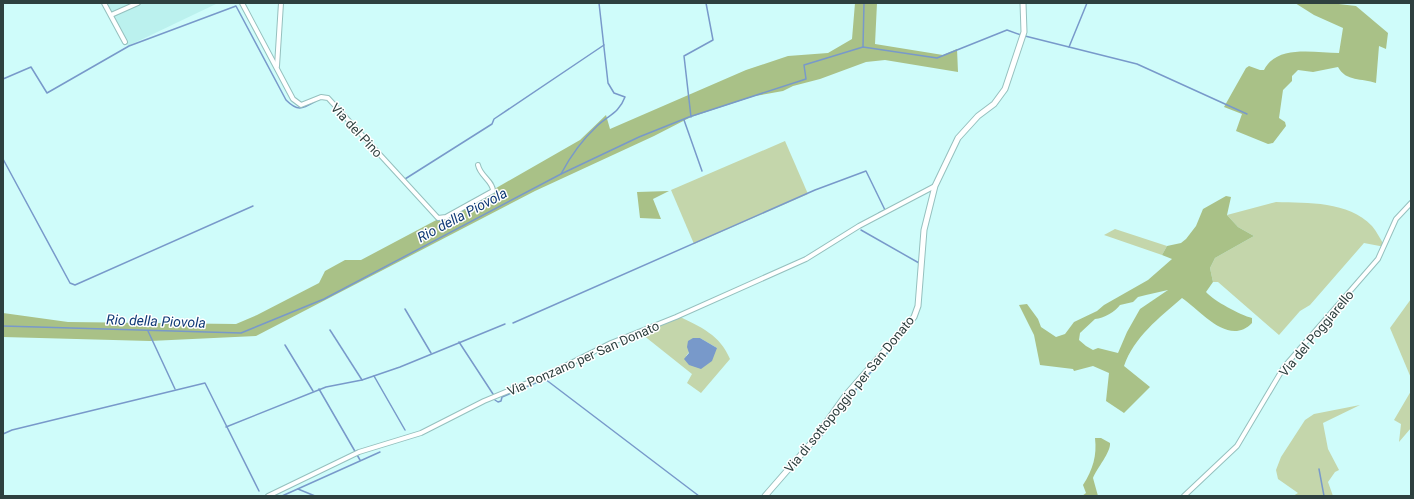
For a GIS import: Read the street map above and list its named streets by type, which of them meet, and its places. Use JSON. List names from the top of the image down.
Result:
{
  "streets": {
    "street": [
      "Via del Pino",
      "Via del Poggiarello",
      "Via Ponzano per San Donato",
      "Via di sottopoggio per San Donato"
    ]
  },
  "crossings": [
    ["Via Ponzano per San Donato", "Via di sottopoggio per San Donato"]
  ],
  "water": ["Rio della Piovola"]
}
